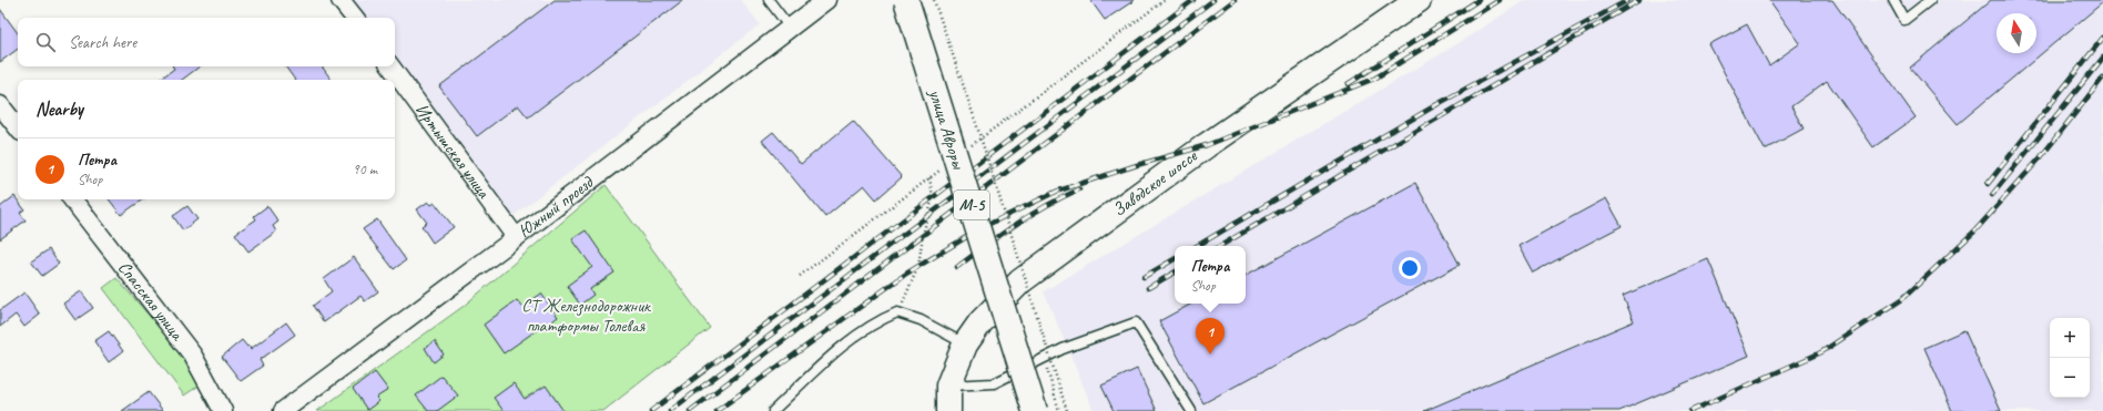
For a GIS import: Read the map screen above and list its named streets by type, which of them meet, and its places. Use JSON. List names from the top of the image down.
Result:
{
  "streets": {
    "main road": ["улица Авроры", "Заводское шоссе", "М-5"],
    "street": ["Иртышская улица", "Южный проезд", "Спасская улица"]
  },
  "crossings": [
    ["Иртышская улица", "Южный проезд"]
  ],
  "parks": ["СТ Железнодорожник платформы Толевая"],
  "north": "top",
  "page": {
    "search": "Search here",
    "heading": "Nearby",
    "list": [
      {
        "mark": "1",
        "name": "Петра",
        "note": "Shop",
        "value": "90 m"
      }
    ],
    "popup": ["Петра", "Shop"],
    "map_buttons": ["+", "−"],
    "pins": "1"
  }
}
